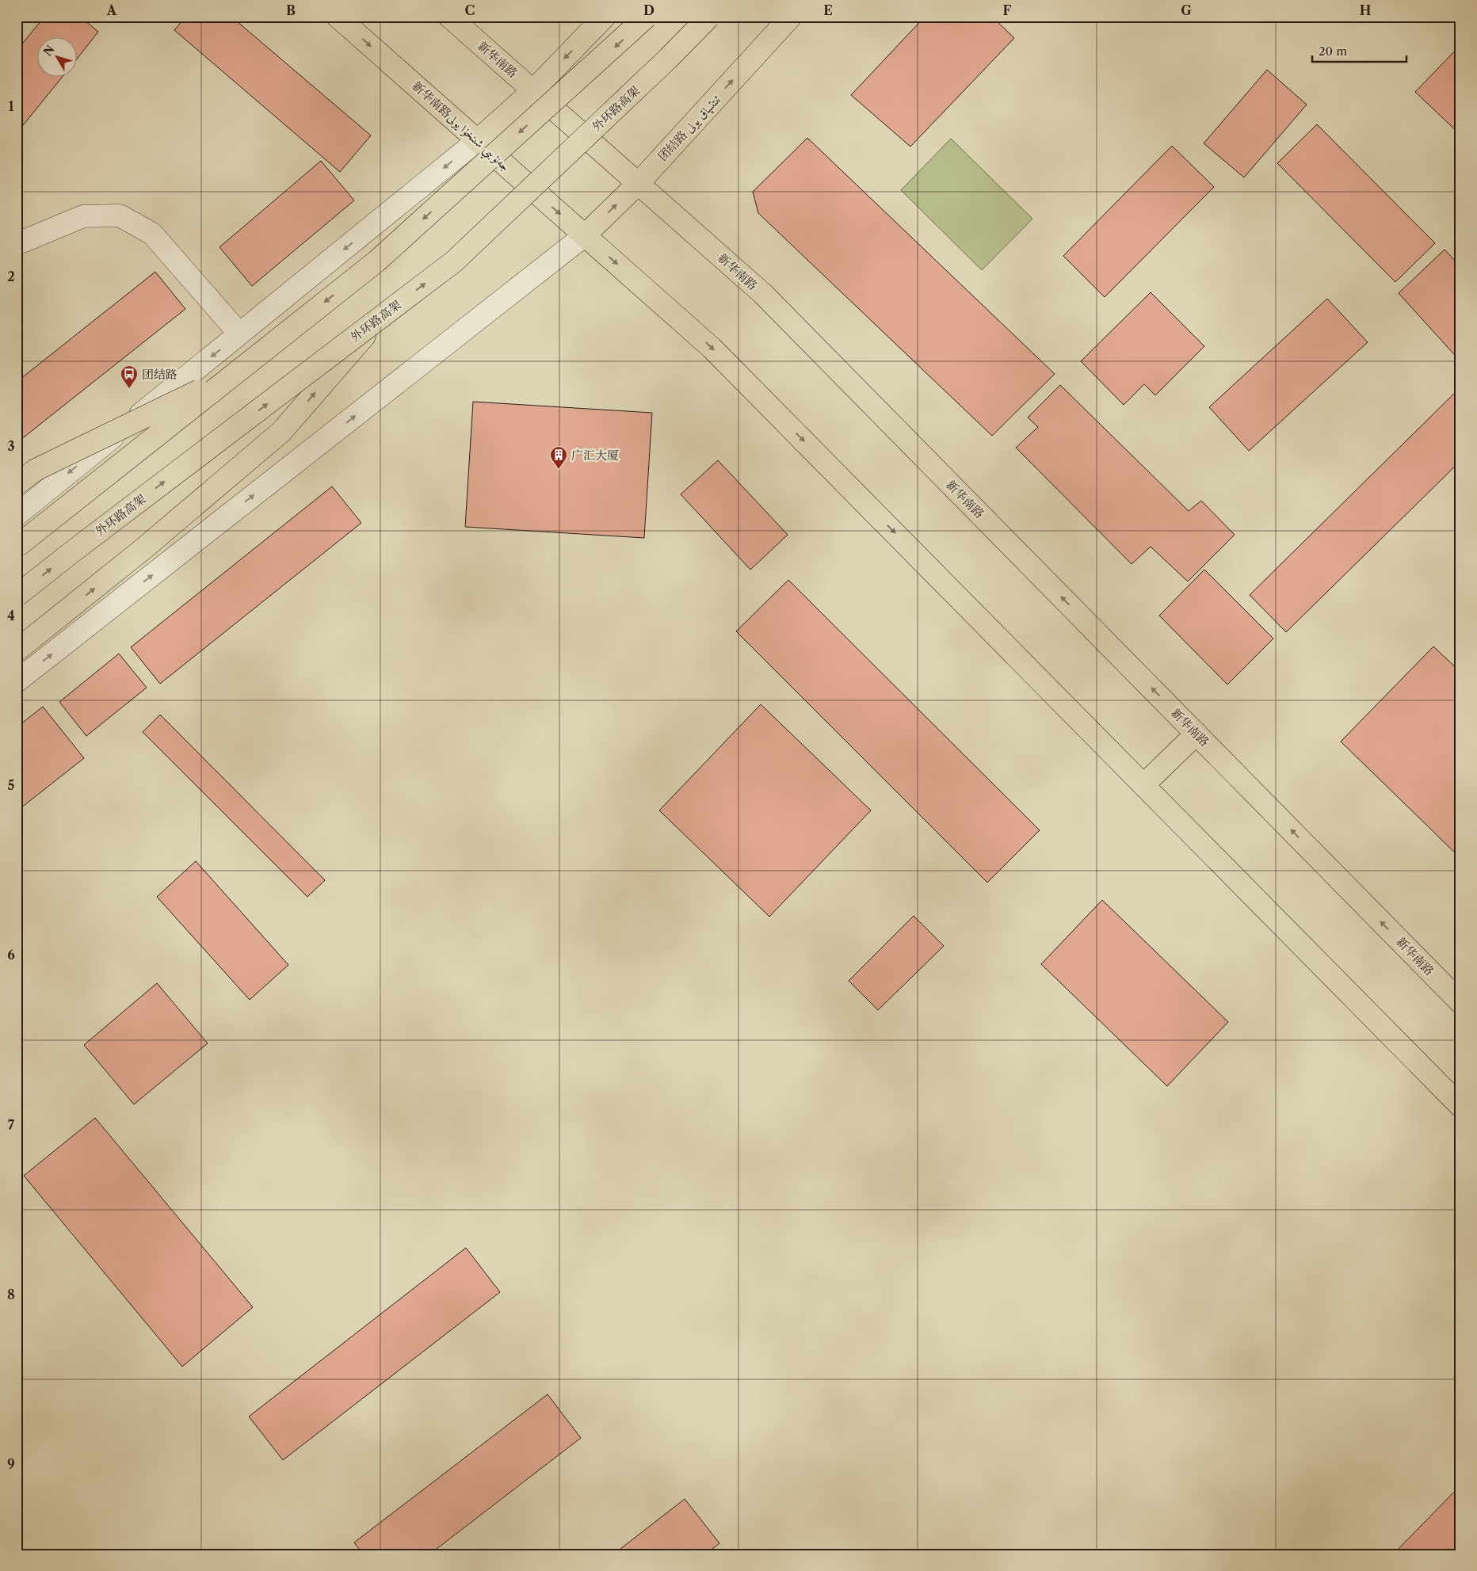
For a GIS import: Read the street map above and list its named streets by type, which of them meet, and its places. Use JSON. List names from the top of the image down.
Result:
{
  "streets": {
    "main road": [
      "新华南路",
      "外环路高架",
      "新华南路جەنۇبىي شىنخۇا يولى",
      "团结路 ئىتتىپاق يولى"
    ]
  },
  "crossings": [
    ["新华南路", "团结路 ئىتتىپاق يولى"],
    ["新华南路جەنۇبىي شىنخۇا يولى", "团结路 ئىتتىپاق يولى"]
  ],
  "one_way": ["新华南路جەنۇبىي شىنخۇا يولى"],
  "places": {
    "bus stop": ["团结路"],
    "building": ["广汇大厦"]
  },
  "scale_bar": "20 m",
  "north": "top left",
  "grid": {
    "columns": [
      "A",
      "B",
      "C",
      "D",
      "E",
      "F",
      "G",
      "H"
    ],
    "rows": [
      "1",
      "2",
      "3",
      "4",
      "5",
      "6",
      "7",
      "8",
      "9"
    ]
  }
}
